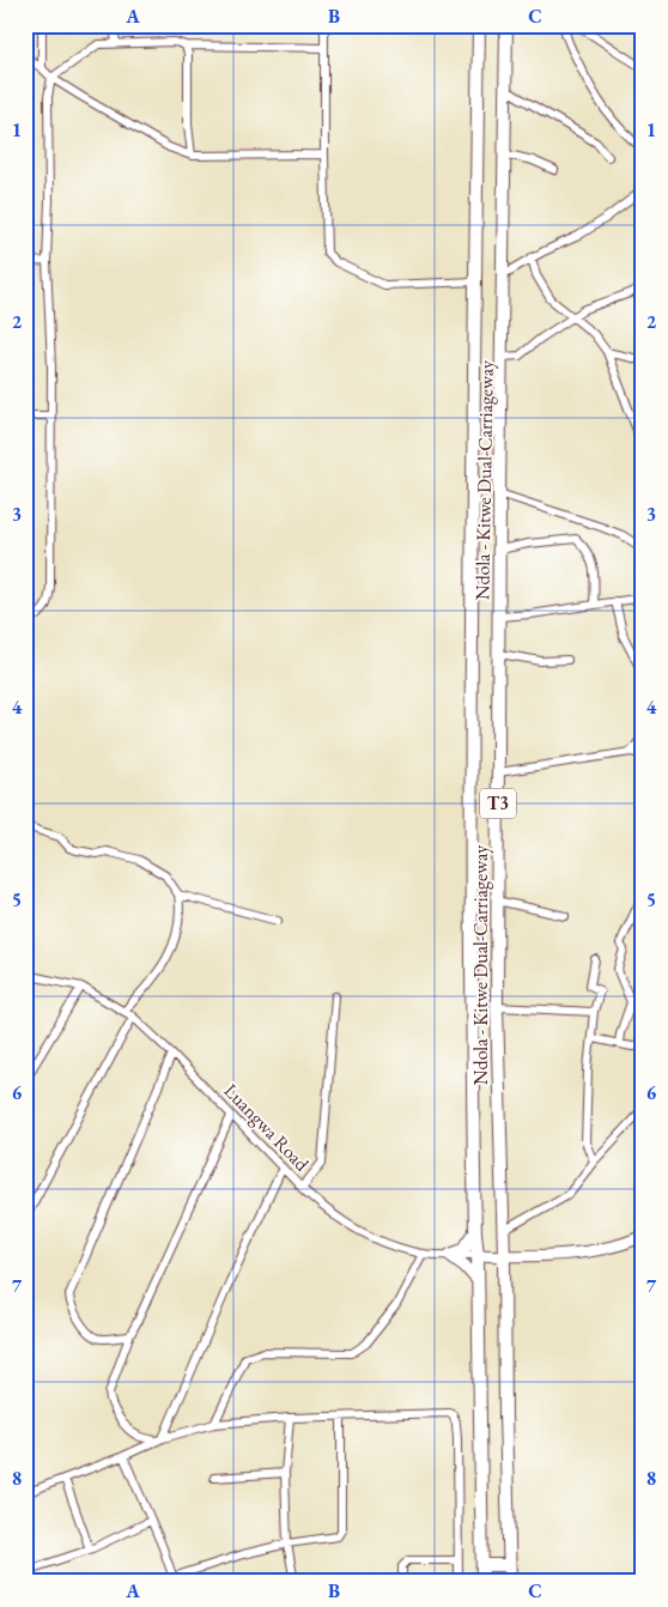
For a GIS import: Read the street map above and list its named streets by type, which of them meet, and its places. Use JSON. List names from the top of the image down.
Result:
{
  "streets": {
    "highway": ["Ndola - Kitwe Dual-Carriageway", "T3"],
    "main road": ["Luangwa Road"]
  },
  "crossings": [
    ["Ndola - Kitwe Dual-Carriageway", "Luangwa Road"]
  ],
  "grid": {
    "columns": ["A", "B", "C"],
    "rows": [
      "1",
      "2",
      "3",
      "4",
      "5",
      "6",
      "7",
      "8"
    ]
  }
}
